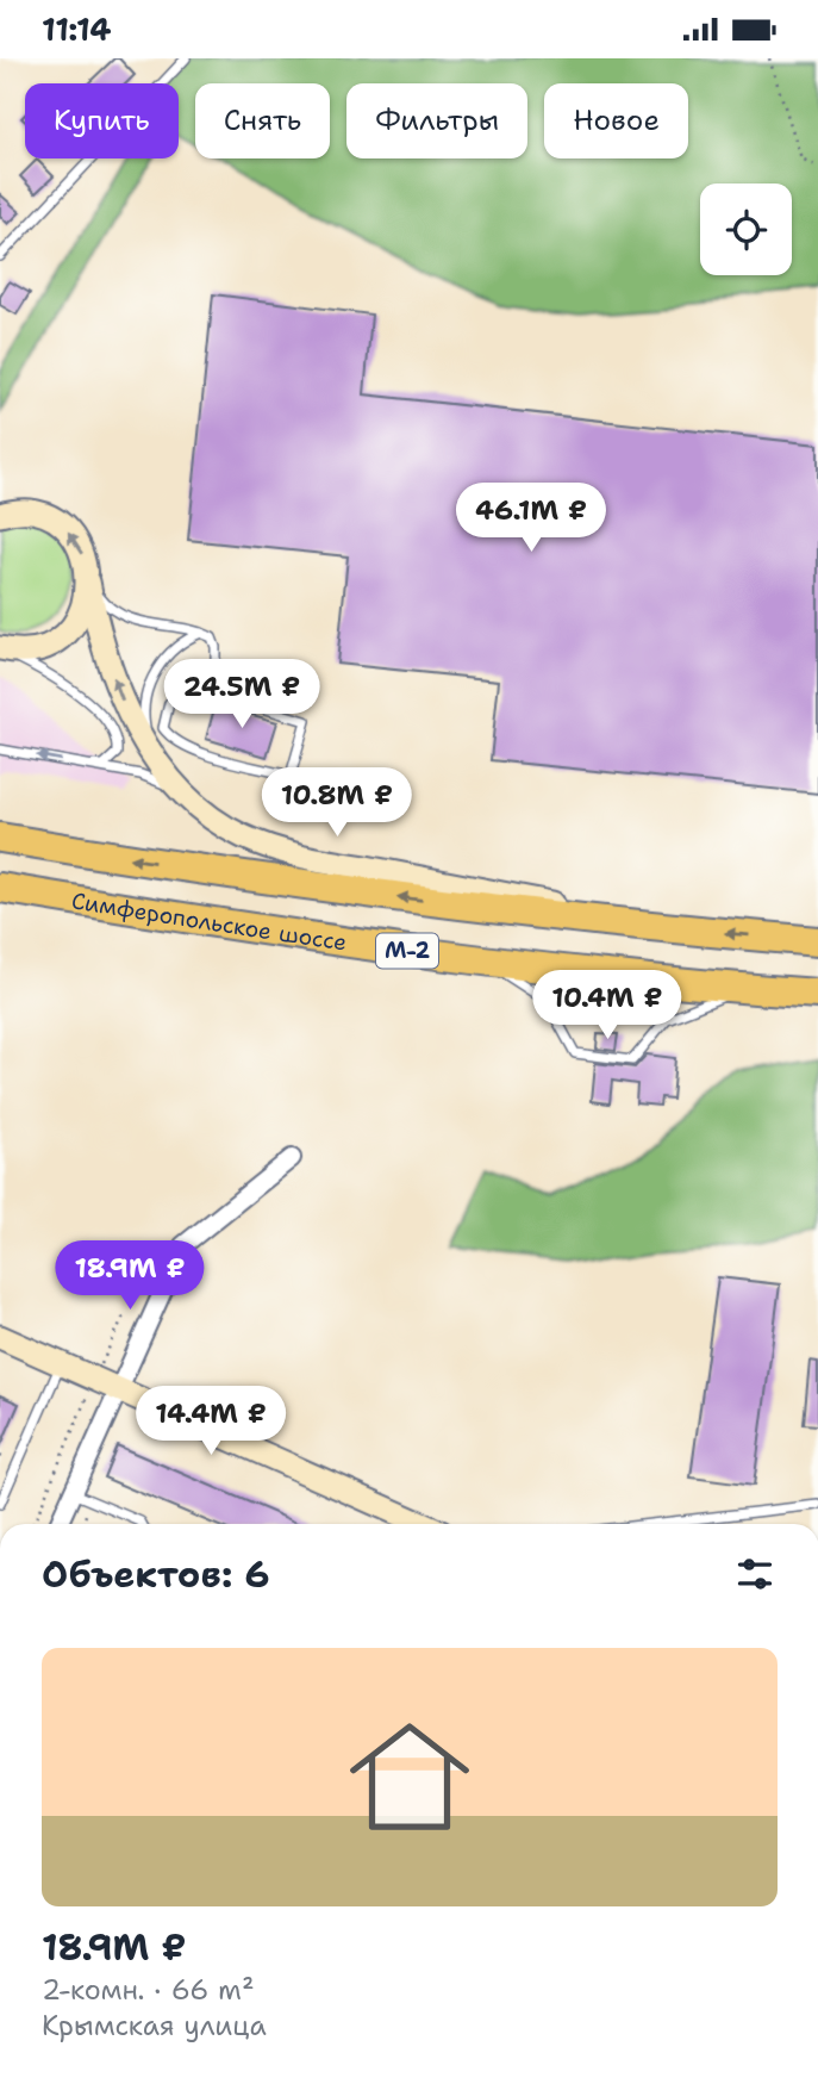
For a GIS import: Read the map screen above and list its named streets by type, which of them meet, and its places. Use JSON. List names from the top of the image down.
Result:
{
  "streets": {
    "highway": ["Симферопольское шоссе", "М-2"]
  },
  "page": {
    "status": "11:14",
    "chip": [
      "Купить",
      "Снять",
      "Фильтры",
      "Новое"
    ],
    "price": [
      "46.1M ₽",
      "24.5M ₽",
      "10.8M ₽",
      "10.4M ₽",
      "18.9M ₽",
      "14.4M ₽"
    ],
    "heading": "Объектов: 6",
    "list": [
      {
        "name": "18.9M ₽",
        "note": "2-комн. · 66 m² · Крымская улица"
      }
    ]
  }
}
